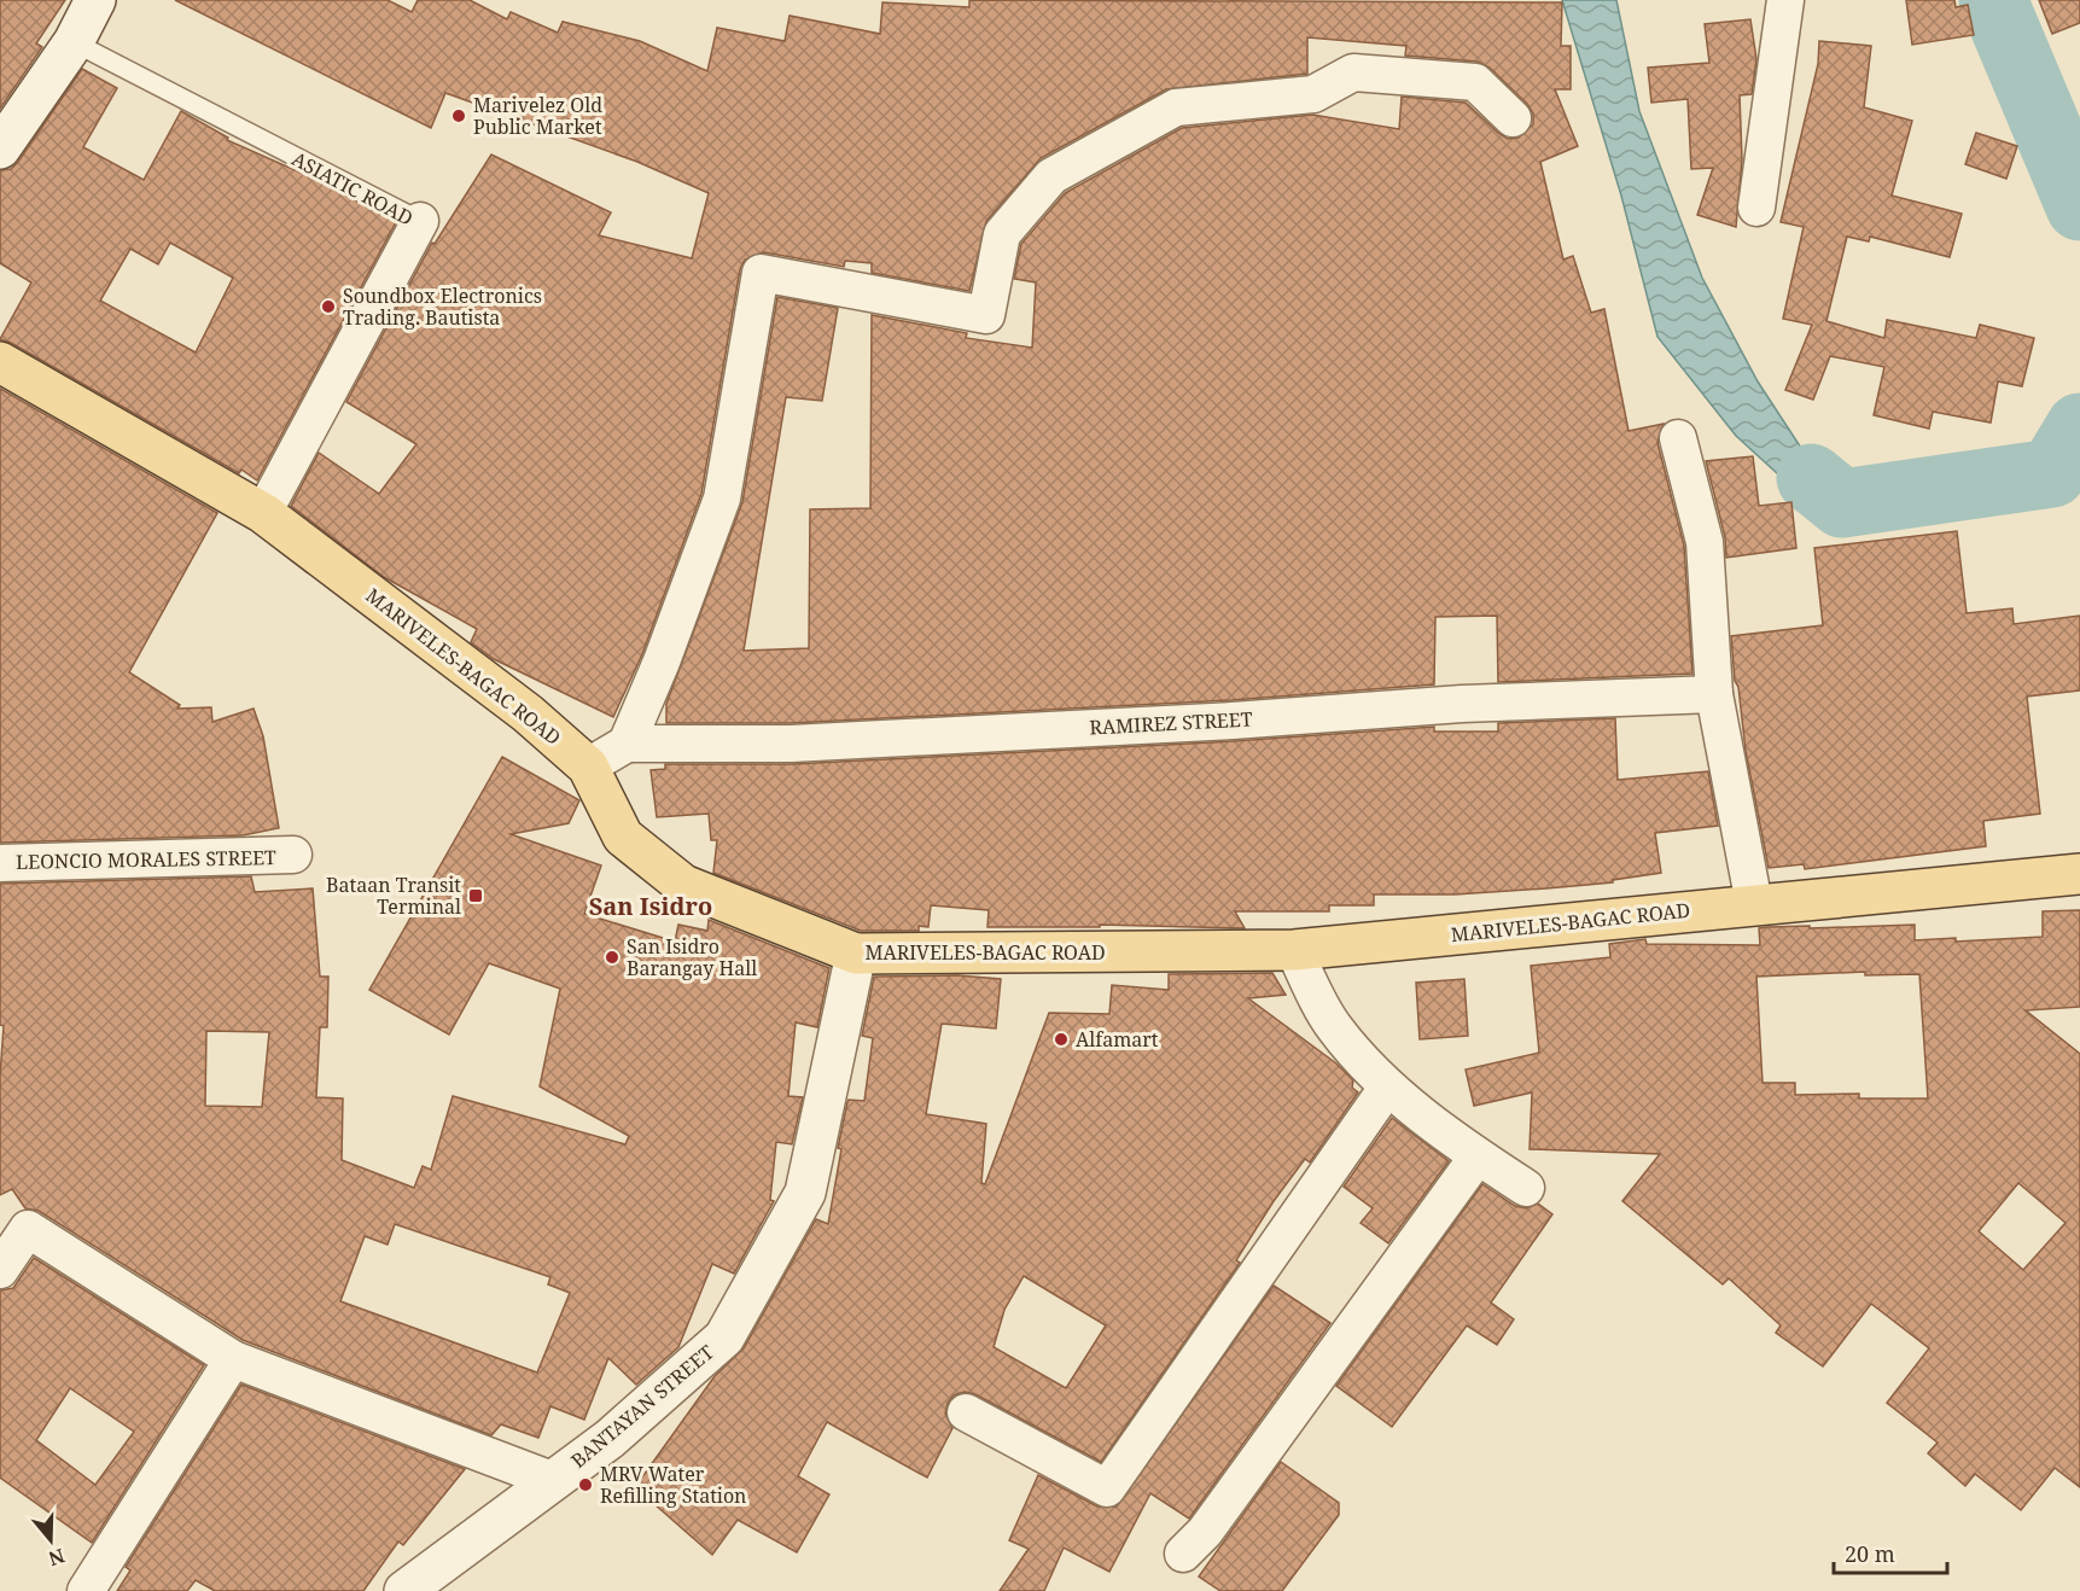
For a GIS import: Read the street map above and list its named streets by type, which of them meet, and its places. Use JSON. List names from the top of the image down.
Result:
{
  "streets": {
    "main road": ["MARIVELES-BAGAC ROAD"],
    "street": [
      "ASIATIC ROAD",
      "RAMIREZ STREET",
      "LEONCIO MORALES STREET",
      "BANTAYAN STREET"
    ]
  },
  "crossings": [
    ["ASIATIC ROAD", "MARIVELES-BAGAC ROAD"],
    ["MARIVELES-BAGAC ROAD", "BANTAYAN STREET"]
  ],
  "districts": ["San Isidro"],
  "places": {
    "other": [
      "Marivelez Old Public Market",
      "Soundbox Electronics Trading. Bautista",
      "San Isidro Barangay Hall",
      "Alfamart",
      "MRV Water Refilling Station"
    ],
    "transit": ["Bataan Transit Terminal"]
  },
  "scale_bar": "20 m",
  "north": "bottom"
}
